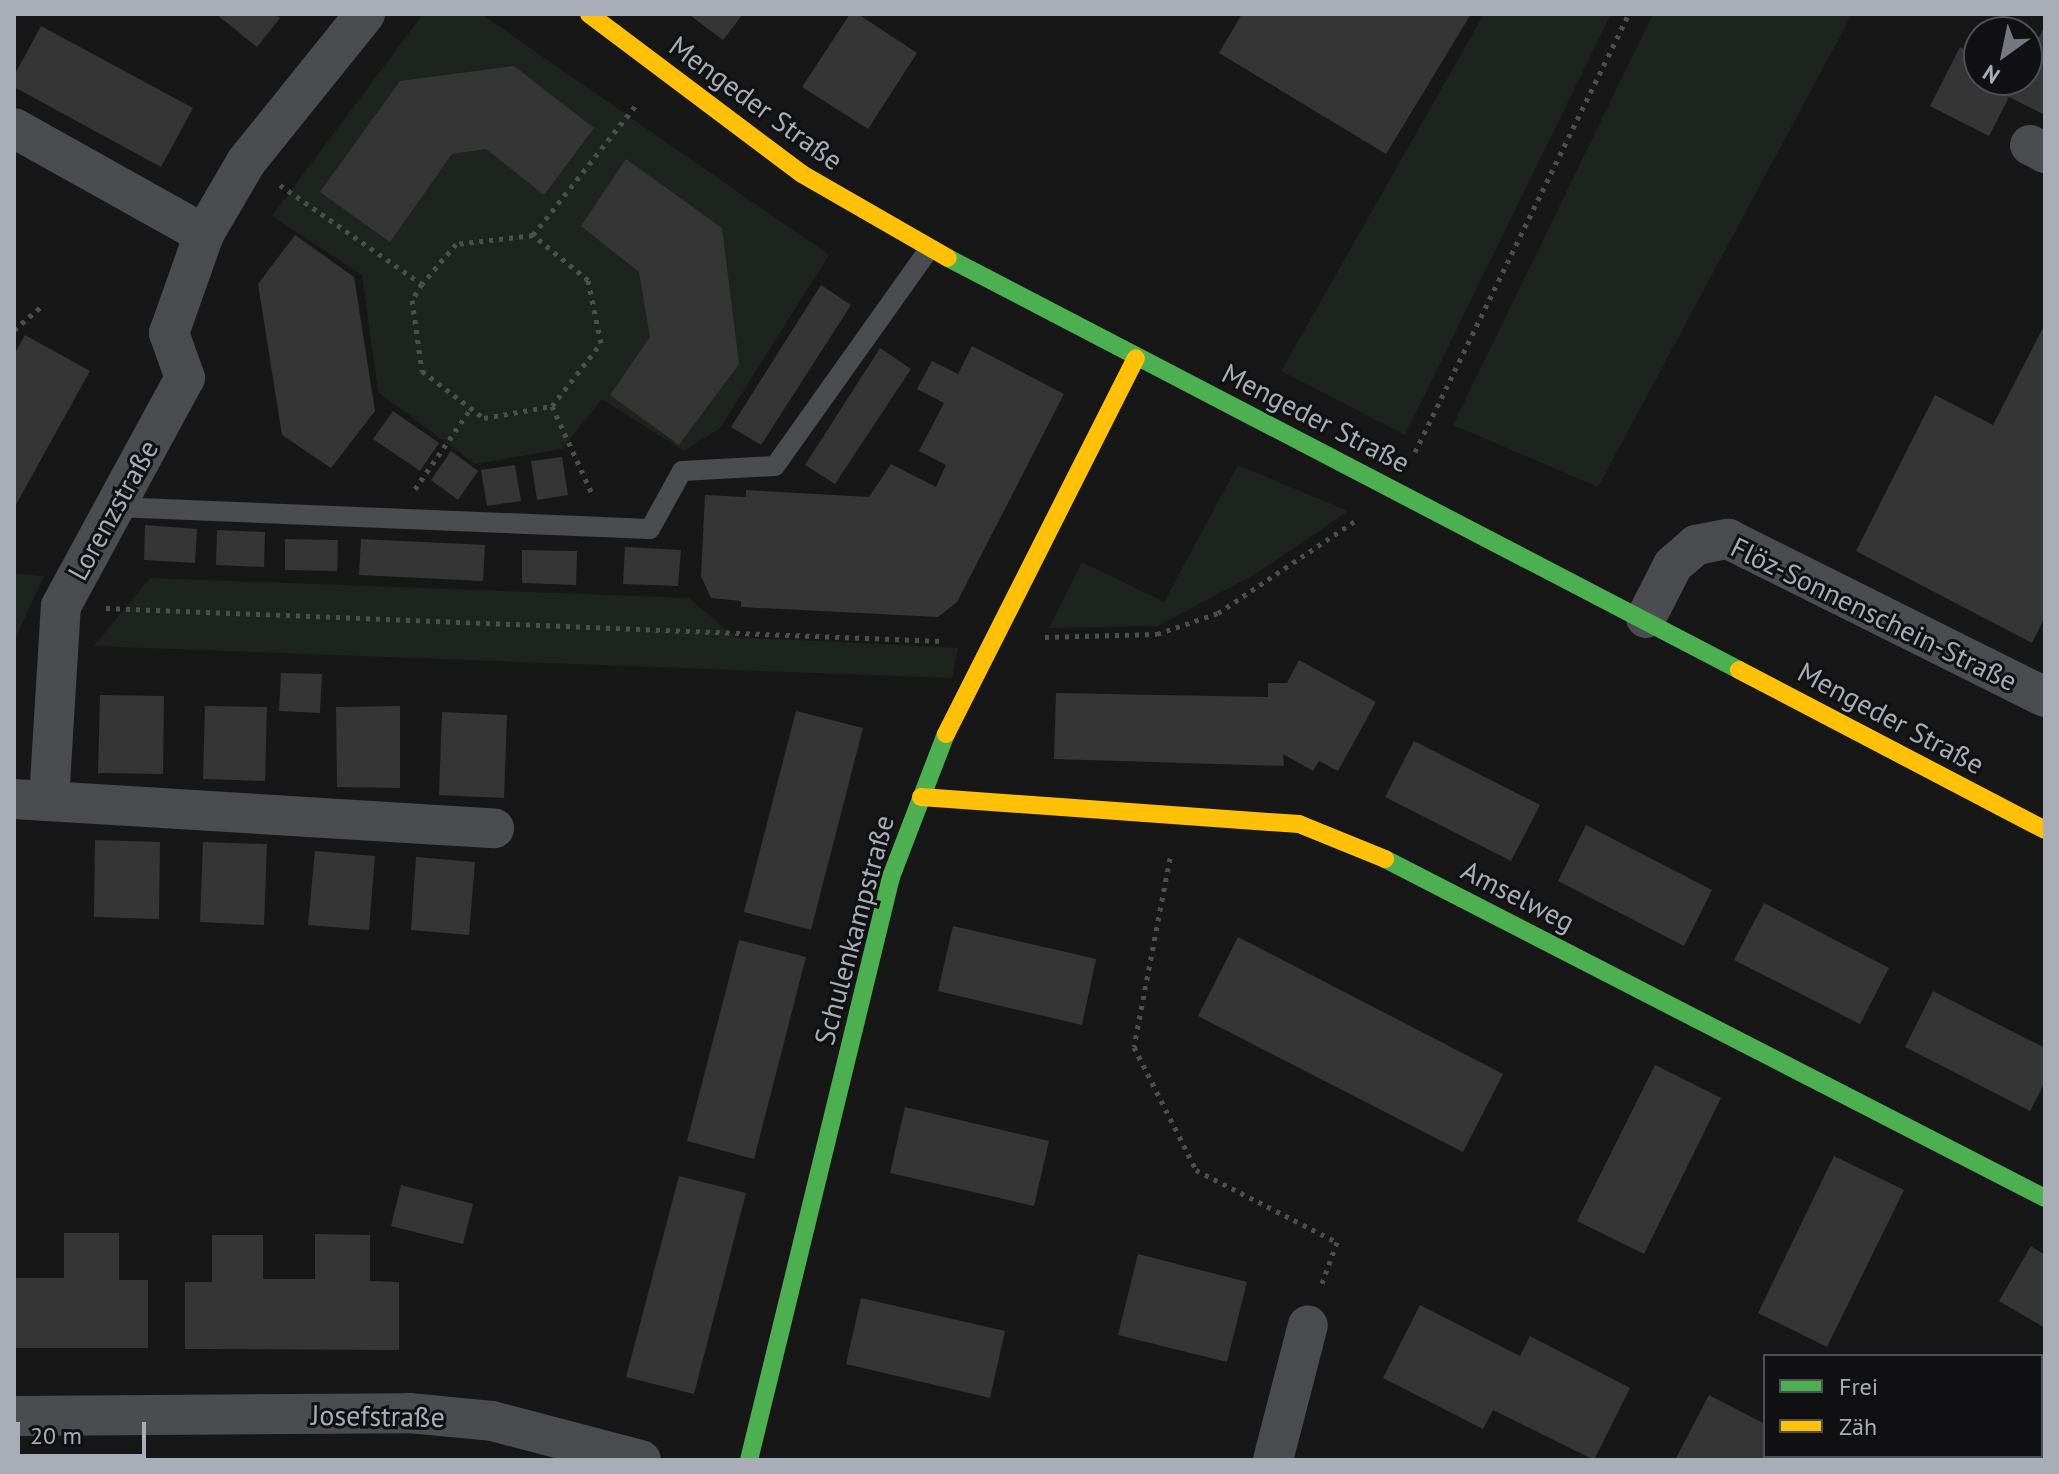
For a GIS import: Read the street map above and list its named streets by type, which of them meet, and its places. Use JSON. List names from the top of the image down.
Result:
{
  "streets": {
    "street": [
      "Mengeder Straße",
      "Lorenzstraße",
      "Flöz-Sonnenschein-Straße",
      "Amselweg",
      "Schulenkampstraße",
      "Josefstraße"
    ]
  },
  "crossings": [
    ["Mengeder Straße", "Flöz-Sonnenschein-Straße"],
    ["Mengeder Straße", "Schulenkampstraße"],
    ["Amselweg", "Schulenkampstraße"]
  ],
  "legend": ["Frei", "Zäh"],
  "scale_bar": "20 m",
  "north": "bottom left"
}
